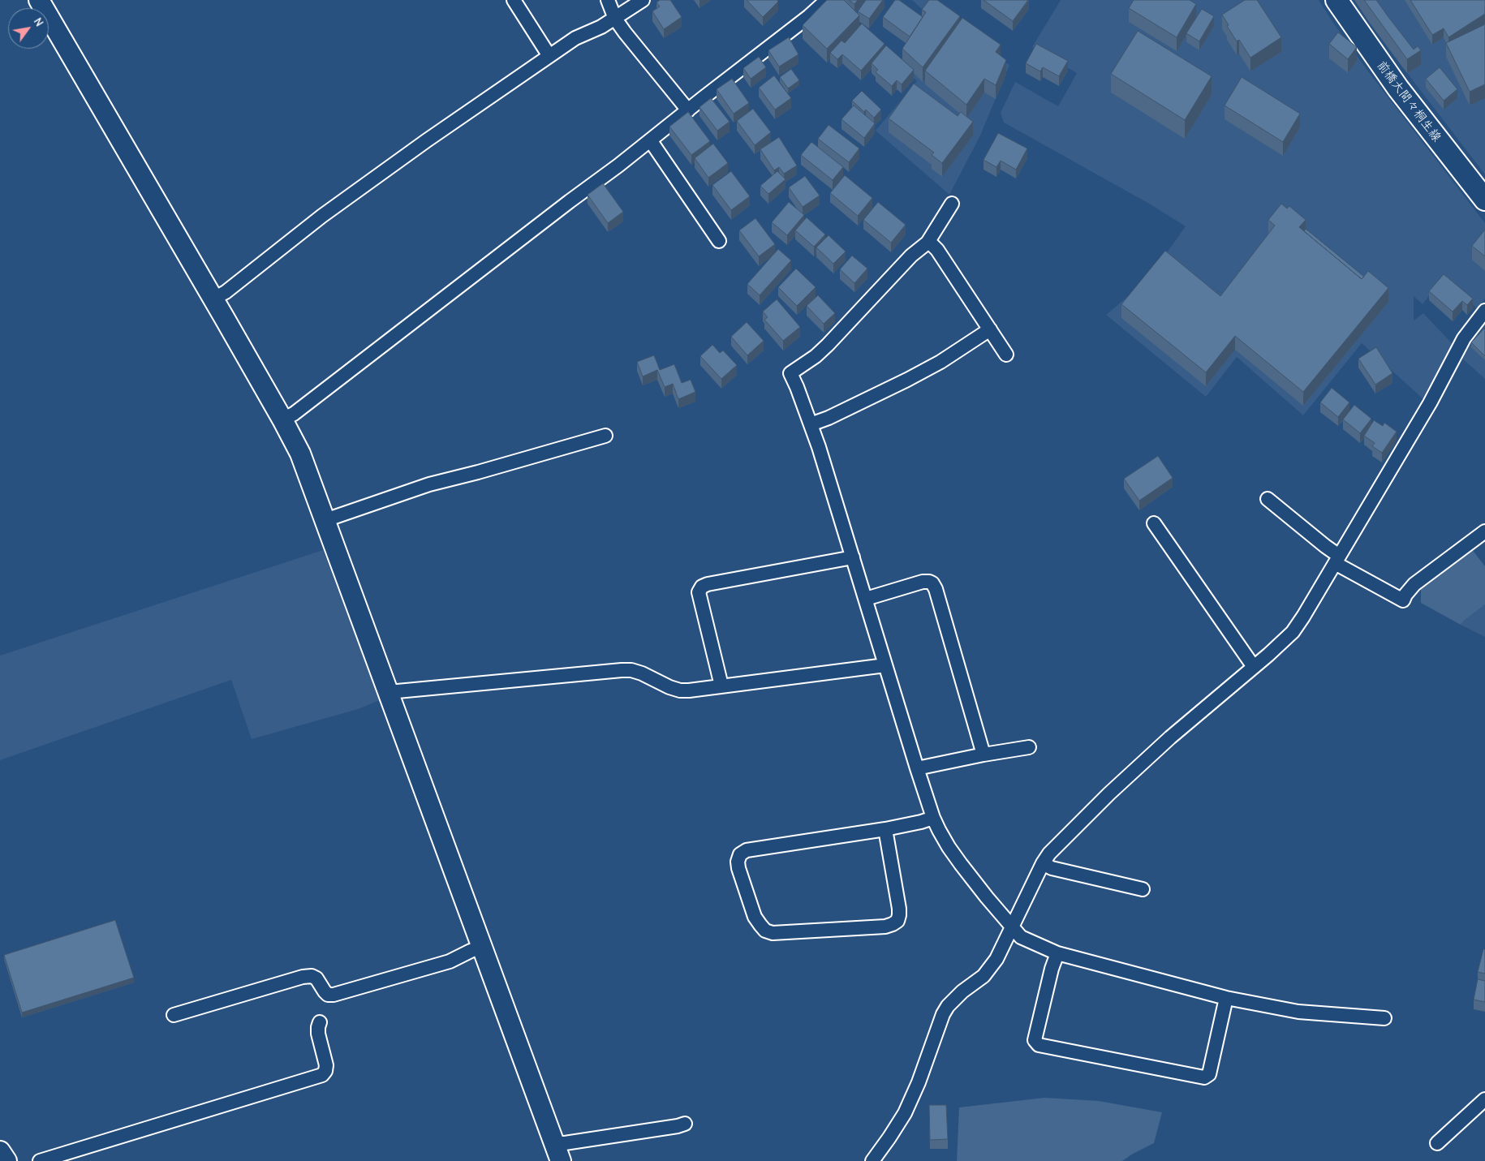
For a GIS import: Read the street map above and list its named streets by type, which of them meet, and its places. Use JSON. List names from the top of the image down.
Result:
{
  "streets": {
    "main road": ["前橋大間々桐生線"]
  },
  "north": "top right"
}
